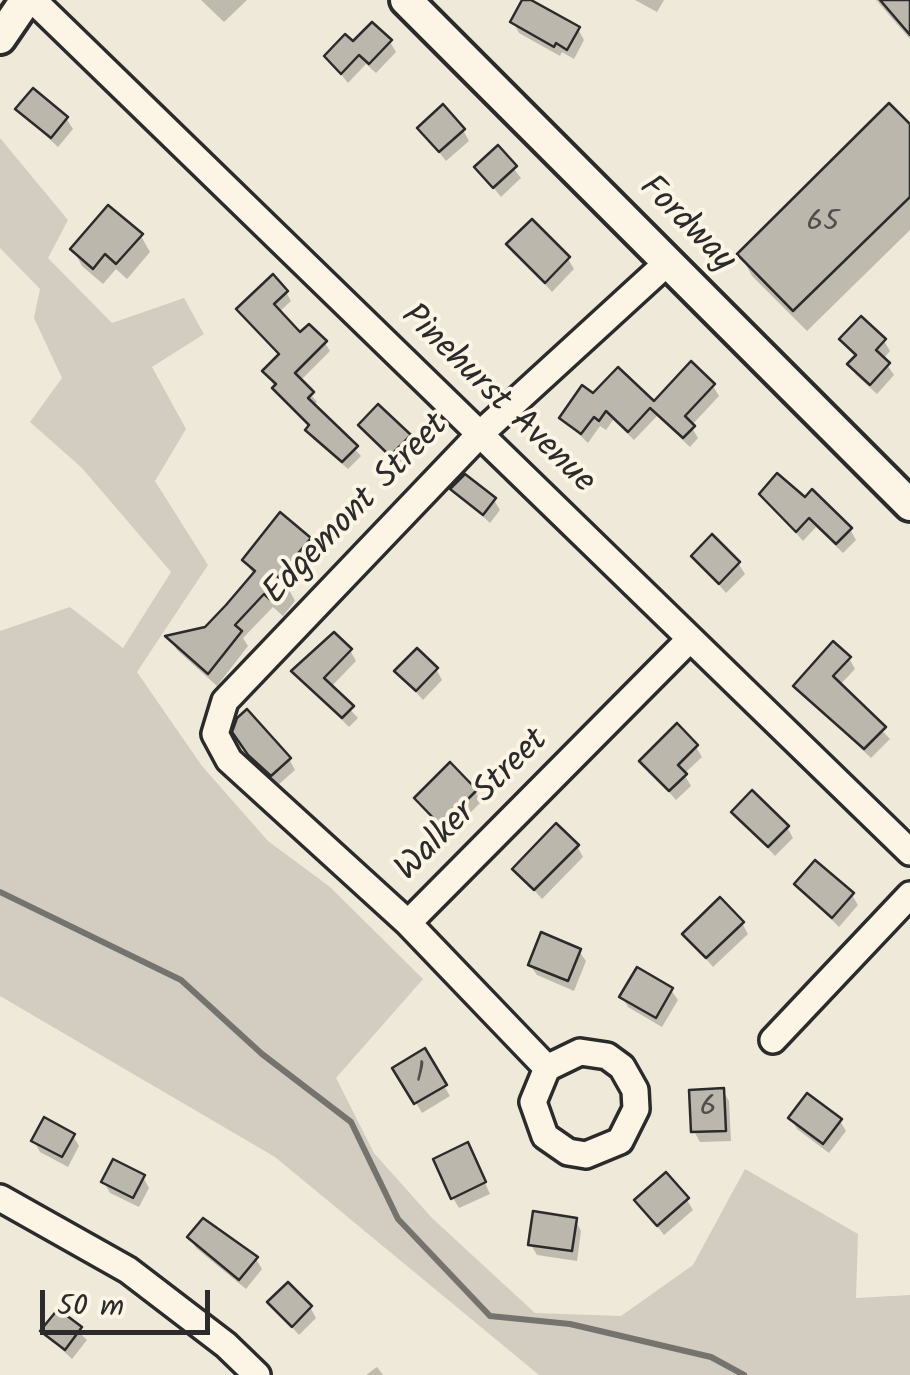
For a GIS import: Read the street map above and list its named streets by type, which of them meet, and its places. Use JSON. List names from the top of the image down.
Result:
{
  "streets": {
    "street": [
      "Fordway",
      "Pinehurst Avenue",
      "Edgemont Street",
      "Walker Street"
    ]
  },
  "crossings": [
    ["Fordway", "Edgemont Street"],
    ["Pinehurst Avenue", "Edgemont Street"],
    ["Pinehurst Avenue", "Walker Street"],
    ["Edgemont Street", "Walker Street"]
  ],
  "house_numbers": ["65", "1", "6"],
  "scale_bar": "50 m"
}
